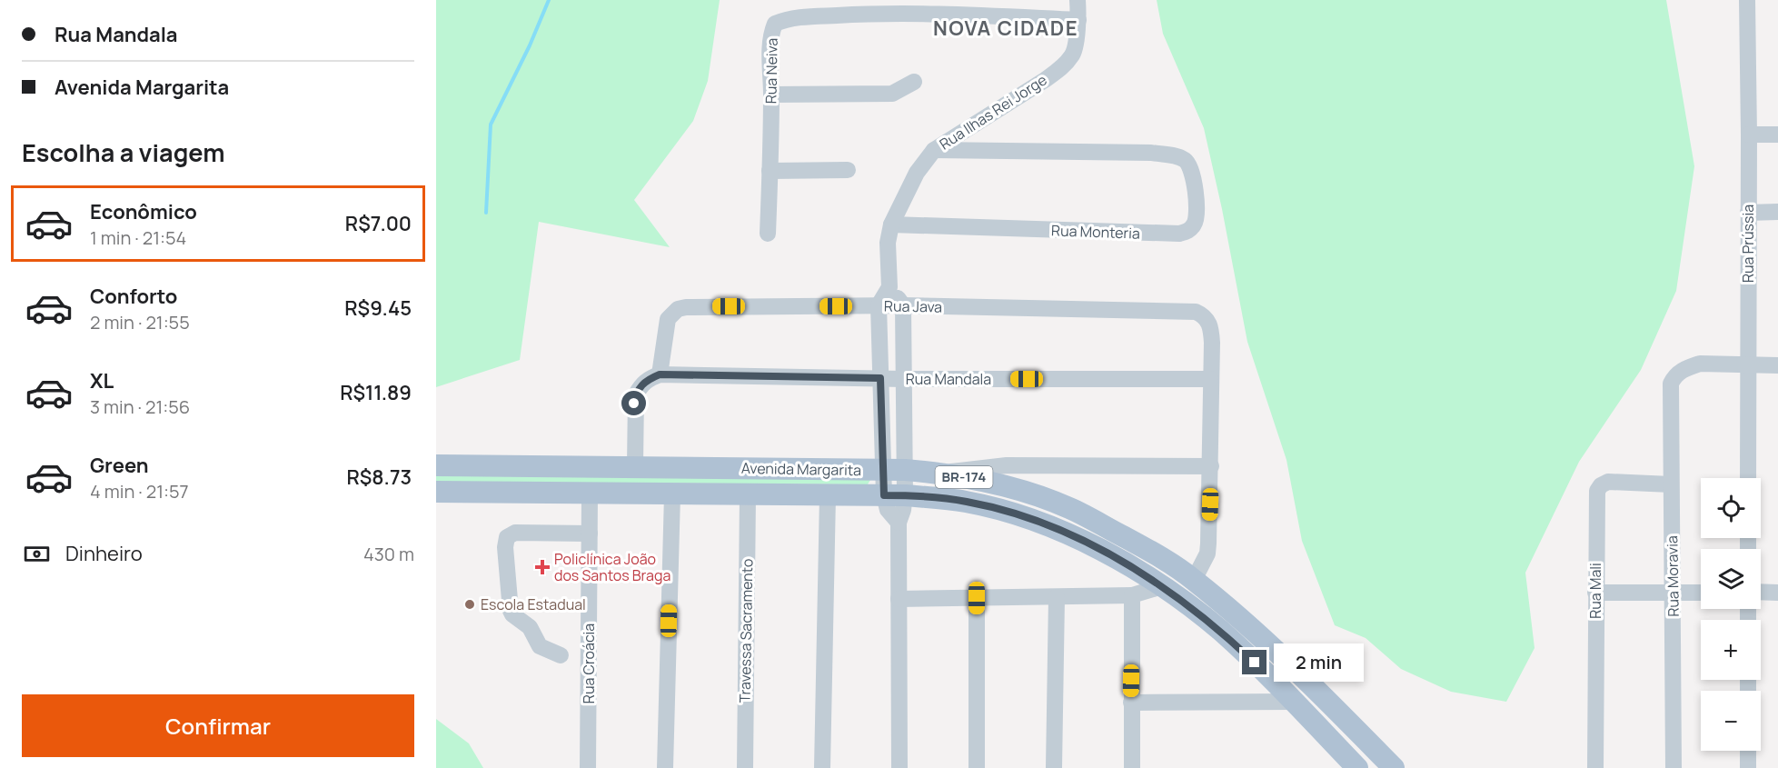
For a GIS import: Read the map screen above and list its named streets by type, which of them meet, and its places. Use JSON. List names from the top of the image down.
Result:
{
  "streets": {
    "main road": ["Avenida Margarita", "BR-174"],
    "street": [
      "Rua Neiva",
      "Rua Ilhas Rei Jorge",
      "Rua Monteria",
      "Rua Prússia",
      "Rua Java",
      "Rua Mandala",
      "Rua Moravia",
      "Rua Mali",
      "Travessa Sacramento",
      "Rua Croácia"
    ]
  },
  "crossings": [
    ["Rua Ilhas Rei Jorge", "Rua Monteria"],
    ["Rua Prússia", "Rua Moravia"],
    ["Rua Java", "Rua Mandala"],
    ["Avenida Margarita", "Travessa Sacramento"],
    ["Avenida Margarita", "Rua Croácia"],
    ["Rua Moravia", "Rua Mali"]
  ],
  "districts": ["NOVA CIDADE"],
  "places": {
    "health": ["Policlínica João dos Santos Braga"],
    "other": ["Escola Estadual"]
  },
  "page": {
    "banner": ["Rua Mandala", "Avenida Margarita"],
    "heading": "Escolha a viagem",
    "list": [
      {
        "name": "Econômico",
        "note": "1 min · 21:54",
        "value": "R$7.00"
      },
      {
        "name": "Conforto",
        "note": "2 min · 21:55",
        "value": "R$9.45"
      },
      {
        "name": "XL",
        "note": "3 min · 21:56",
        "value": "R$11.89"
      },
      {
        "name": "Green",
        "note": "4 min · 21:57",
        "value": "R$8.73"
      }
    ],
    "map_buttons": ["+", "−"],
    "pay": ["Dinheiro", "430 m"],
    "bubble": "2 min",
    "buttons": "Confirmar"
  }
}
